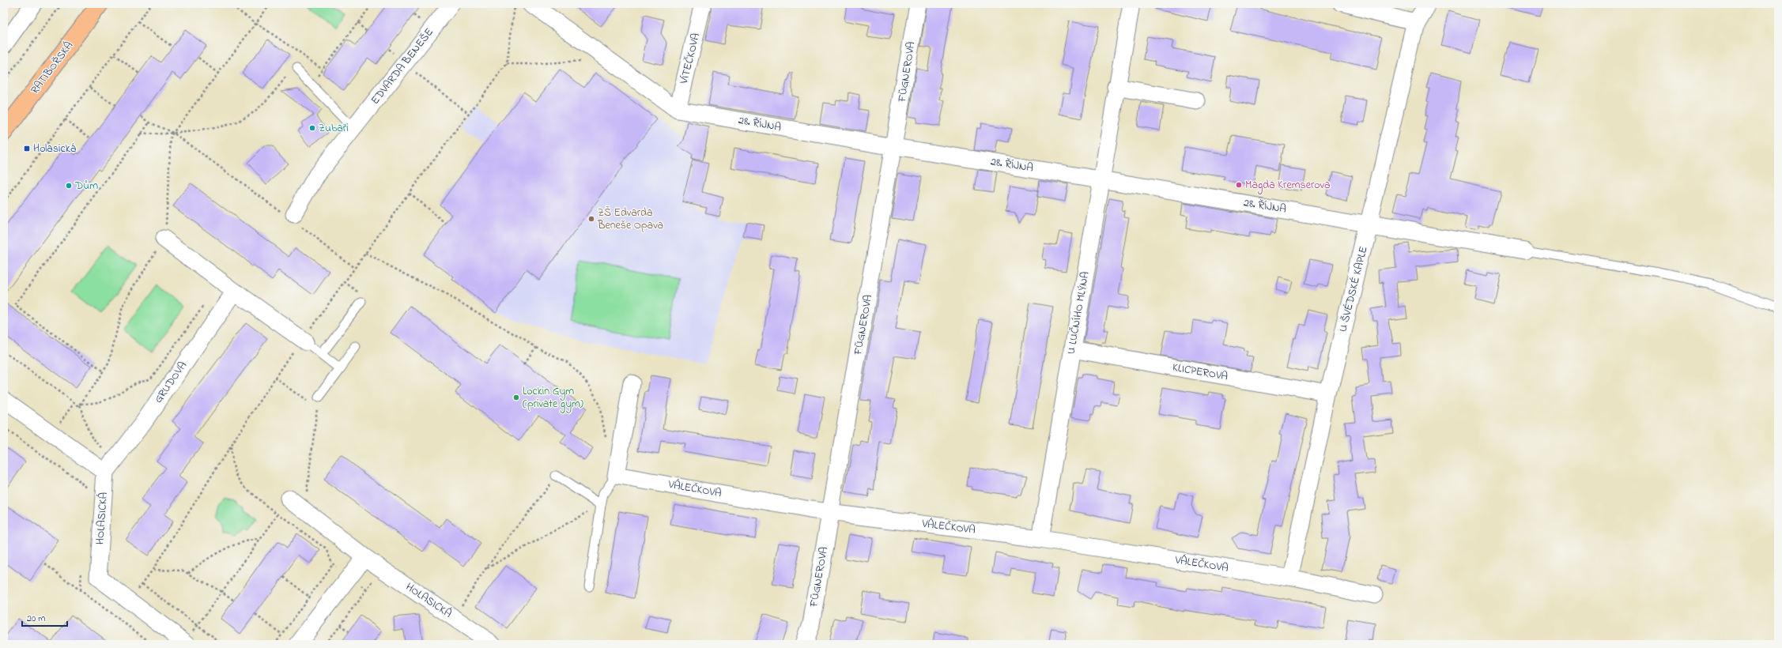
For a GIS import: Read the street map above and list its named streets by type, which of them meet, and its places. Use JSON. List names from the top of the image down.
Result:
{
  "streets": {
    "main road": ["RATIBOŘSKÁ"],
    "street": [
      "VÍTEČKOVA",
      "EDVARDA BENEŠE",
      "FÜGNEROVA",
      "28. ŘÍJNA",
      "U ŠVÉDSKÉ KAPLE",
      "U LUČNÍHO MLÝNA",
      "KLICPEROVA",
      "GRUDOVA",
      "VÁLEČKOVA",
      "HOLASICKÁ"
    ]
  },
  "crossings": [
    ["VÍTEČKOVA", "28. ŘÍJNA"],
    ["FÜGNEROVA", "28. ŘÍJNA"],
    ["FÜGNEROVA", "VÁLEČKOVA"],
    ["28. ŘÍJNA", "U ŠVÉDSKÉ KAPLE"],
    ["28. ŘÍJNA", "U LUČNÍHO MLÝNA"],
    ["U ŠVÉDSKÉ KAPLE", "KLICPEROVA"],
    ["U ŠVÉDSKÉ KAPLE", "VÁLEČKOVA"],
    ["U LUČNÍHO MLÝNA", "KLICPEROVA"],
    ["U LUČNÍHO MLÝNA", "VÁLEČKOVA"],
    ["GRUDOVA", "HOLASICKÁ"]
  ],
  "places": {
    "other": [
      "Zubaři",
      "Magda Kremserova",
      "Dům",
      "ZŠ Edvarda Beneše Opava",
      "Lockin Gym (private gym)"
    ],
    "transit": ["Holasická"]
  },
  "scale_bar": "20 m"
}
